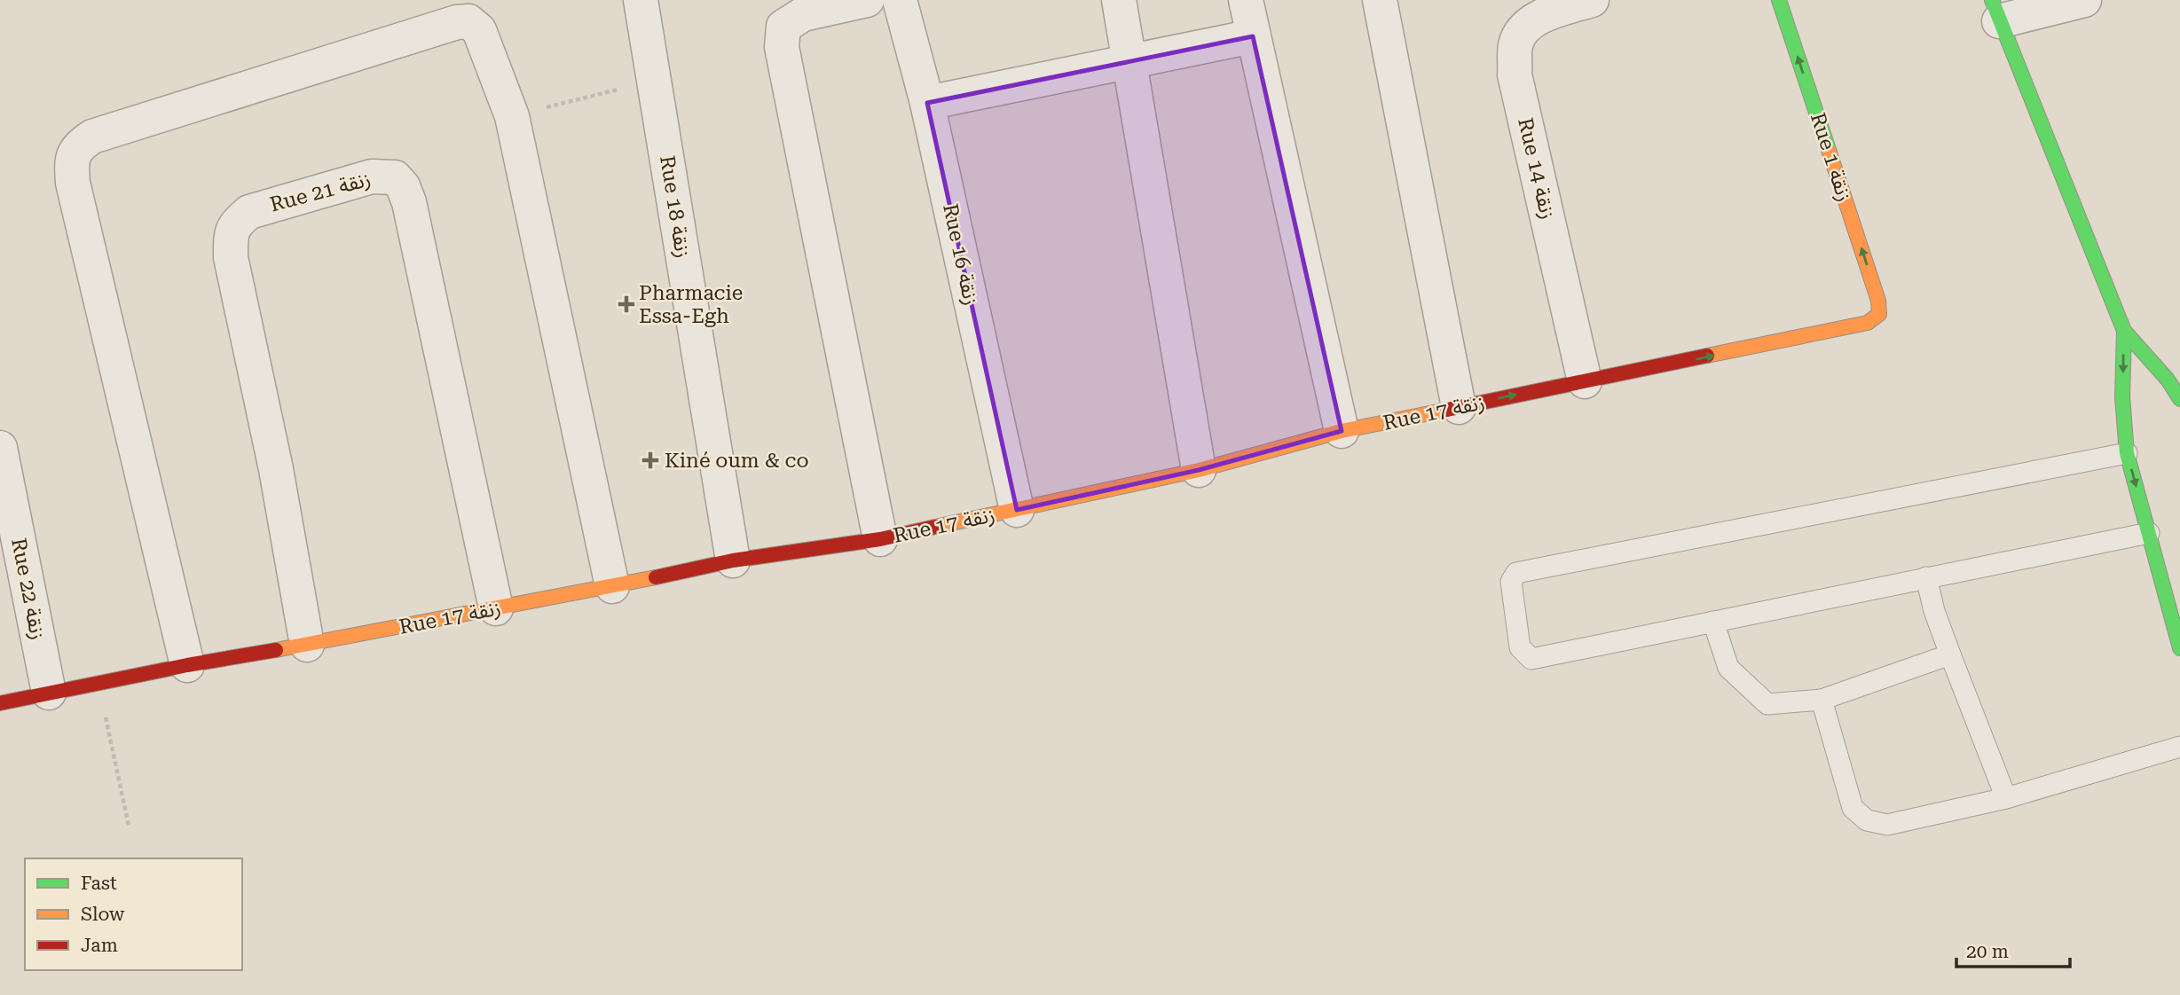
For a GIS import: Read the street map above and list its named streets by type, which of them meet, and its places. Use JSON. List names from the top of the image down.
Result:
{
  "streets": {
    "street": [
      "Rue 1 زنقة",
      "Rue 14 زنقة",
      "Rue 21 زنقة",
      "Rue 18 زنقة",
      "Rue 16 زنقة",
      "Rue 17 زنقة",
      "Rue 22 زنقة"
    ]
  },
  "crossings": [
    ["Rue 1 زنقة", "Rue 17 زنقة"],
    ["Rue 14 زنقة", "Rue 17 زنقة"],
    ["Rue 21 زنقة", "Rue 17 زنقة"],
    ["Rue 18 زنقة", "Rue 17 زنقة"],
    ["Rue 16 زنقة", "Rue 17 زنقة"],
    ["Rue 17 زنقة", "Rue 22 زنقة"]
  ],
  "one_way": ["Rue 1 زنقة"],
  "places": {
    "health": ["Pharmacie Essa-Egh", "Kiné oum & co"]
  },
  "legend": ["Fast", "Slow", "Jam"],
  "scale_bar": "20 m"
}
